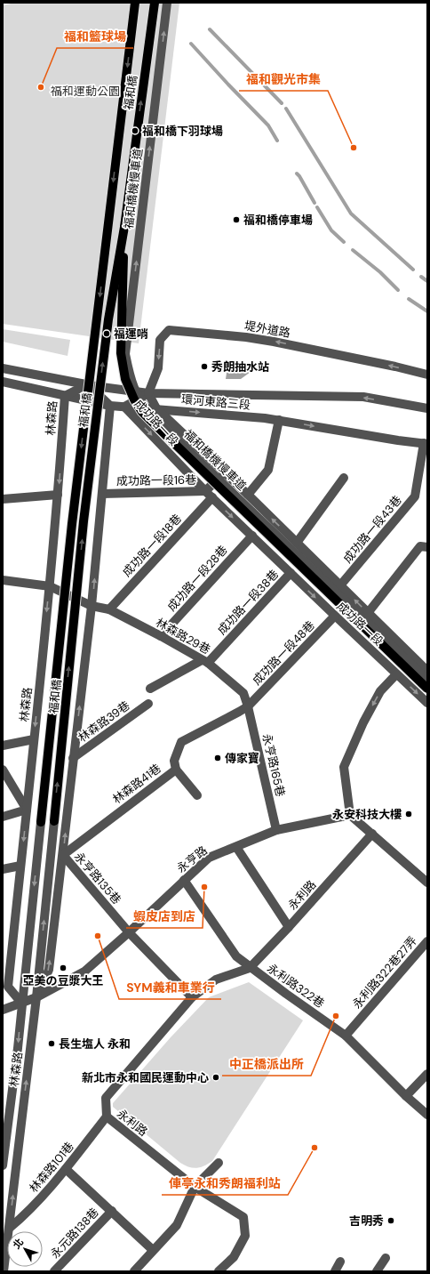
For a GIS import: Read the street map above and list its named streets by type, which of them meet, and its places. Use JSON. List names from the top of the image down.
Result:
{
  "streets": {
    "main road": ["福和橋"],
    "street": [
      "福和橋機慢車道",
      "堤外道路",
      "環河東路三段",
      "林森路",
      "成功路一段",
      "成功路一段16巷",
      "成功路一段43巷",
      "成功路一段18巷",
      "成功路一段28巷",
      "成功路一段38巷",
      "林森路29巷",
      "成功路一段48巷",
      "林森路39巷",
      "永亨路165巷",
      "林森路41巷",
      "永亨路",
      "永亨路135巷",
      "永利路",
      "永利路322巷27弄",
      "永利路322巷",
      "林森路101巷",
      "永元路138巷"
    ]
  },
  "crossings": [
    ["福和橋", "林森路"],
    ["堤外道路", "環河東路三段"],
    ["堤外道路", "成功路一段"],
    ["環河東路三段", "林森路"],
    ["環河東路三段", "成功路一段"],
    ["環河東路三段", "成功路一段43巷"],
    ["林森路", "成功路一段16巷"],
    ["林森路", "林森路29巷"],
    ["林森路", "林森路39巷"],
    ["林森路", "林森路41巷"],
    ["林森路", "永亨路"],
    ["林森路", "永亨路135巷"],
    ["林森路", "林森路101巷"],
    ["成功路一段", "成功路一段16巷"],
    ["成功路一段", "成功路一段43巷"],
    ["成功路一段", "成功路一段18巷"],
    ["成功路一段", "成功路一段28巷"],
    ["成功路一段", "成功路一段38巷"],
    ["成功路一段", "成功路一段48巷"],
    ["成功路一段16巷", "成功路一段18巷"],
    ["成功路一段18巷", "林森路29巷"],
    ["成功路一段28巷", "林森路29巷"],
    ["成功路一段38巷", "林森路29巷"],
    ["林森路29巷", "成功路一段48巷"],
    ["林森路29巷", "永亨路165巷"],
    ["林森路29巷", "林森路41巷"],
    ["成功路一段48巷", "永亨路165巷"],
    ["成功路一段48巷", "林森路41巷"],
    ["永亨路165巷", "林森路41巷"],
    ["永亨路165巷", "永亨路"],
    ["林森路41巷", "永亨路135巷"],
    ["永亨路", "永亨路135巷"],
    ["永亨路", "永利路322巷"],
    ["永亨路135巷", "永利路"],
    ["永利路", "永利路322巷"],
    ["永利路", "林森路101巷"],
    ["永利路322巷27弄", "永利路322巷"]
  ],
  "one_way": ["福和橋機慢車道", "堤外道路"],
  "parks": ["福和運動公園"],
  "places": [
    "福和籃球場",
    "福和橋下羽球場",
    "福和觀光市集",
    "福和橋停車場",
    "福運哨",
    "秀朗抽水站",
    "傳家寶",
    "永安科技大樓",
    "蝦皮店到店",
    "SYM義和車業行",
    "亞美の豆漿大王",
    "中正橋派出所",
    "長生塩人 永和",
    "新北市永和國民運動中心",
    "俥亭永和秀朗福利站",
    "吉明秀"
  ],
  "north": "top left"
}
